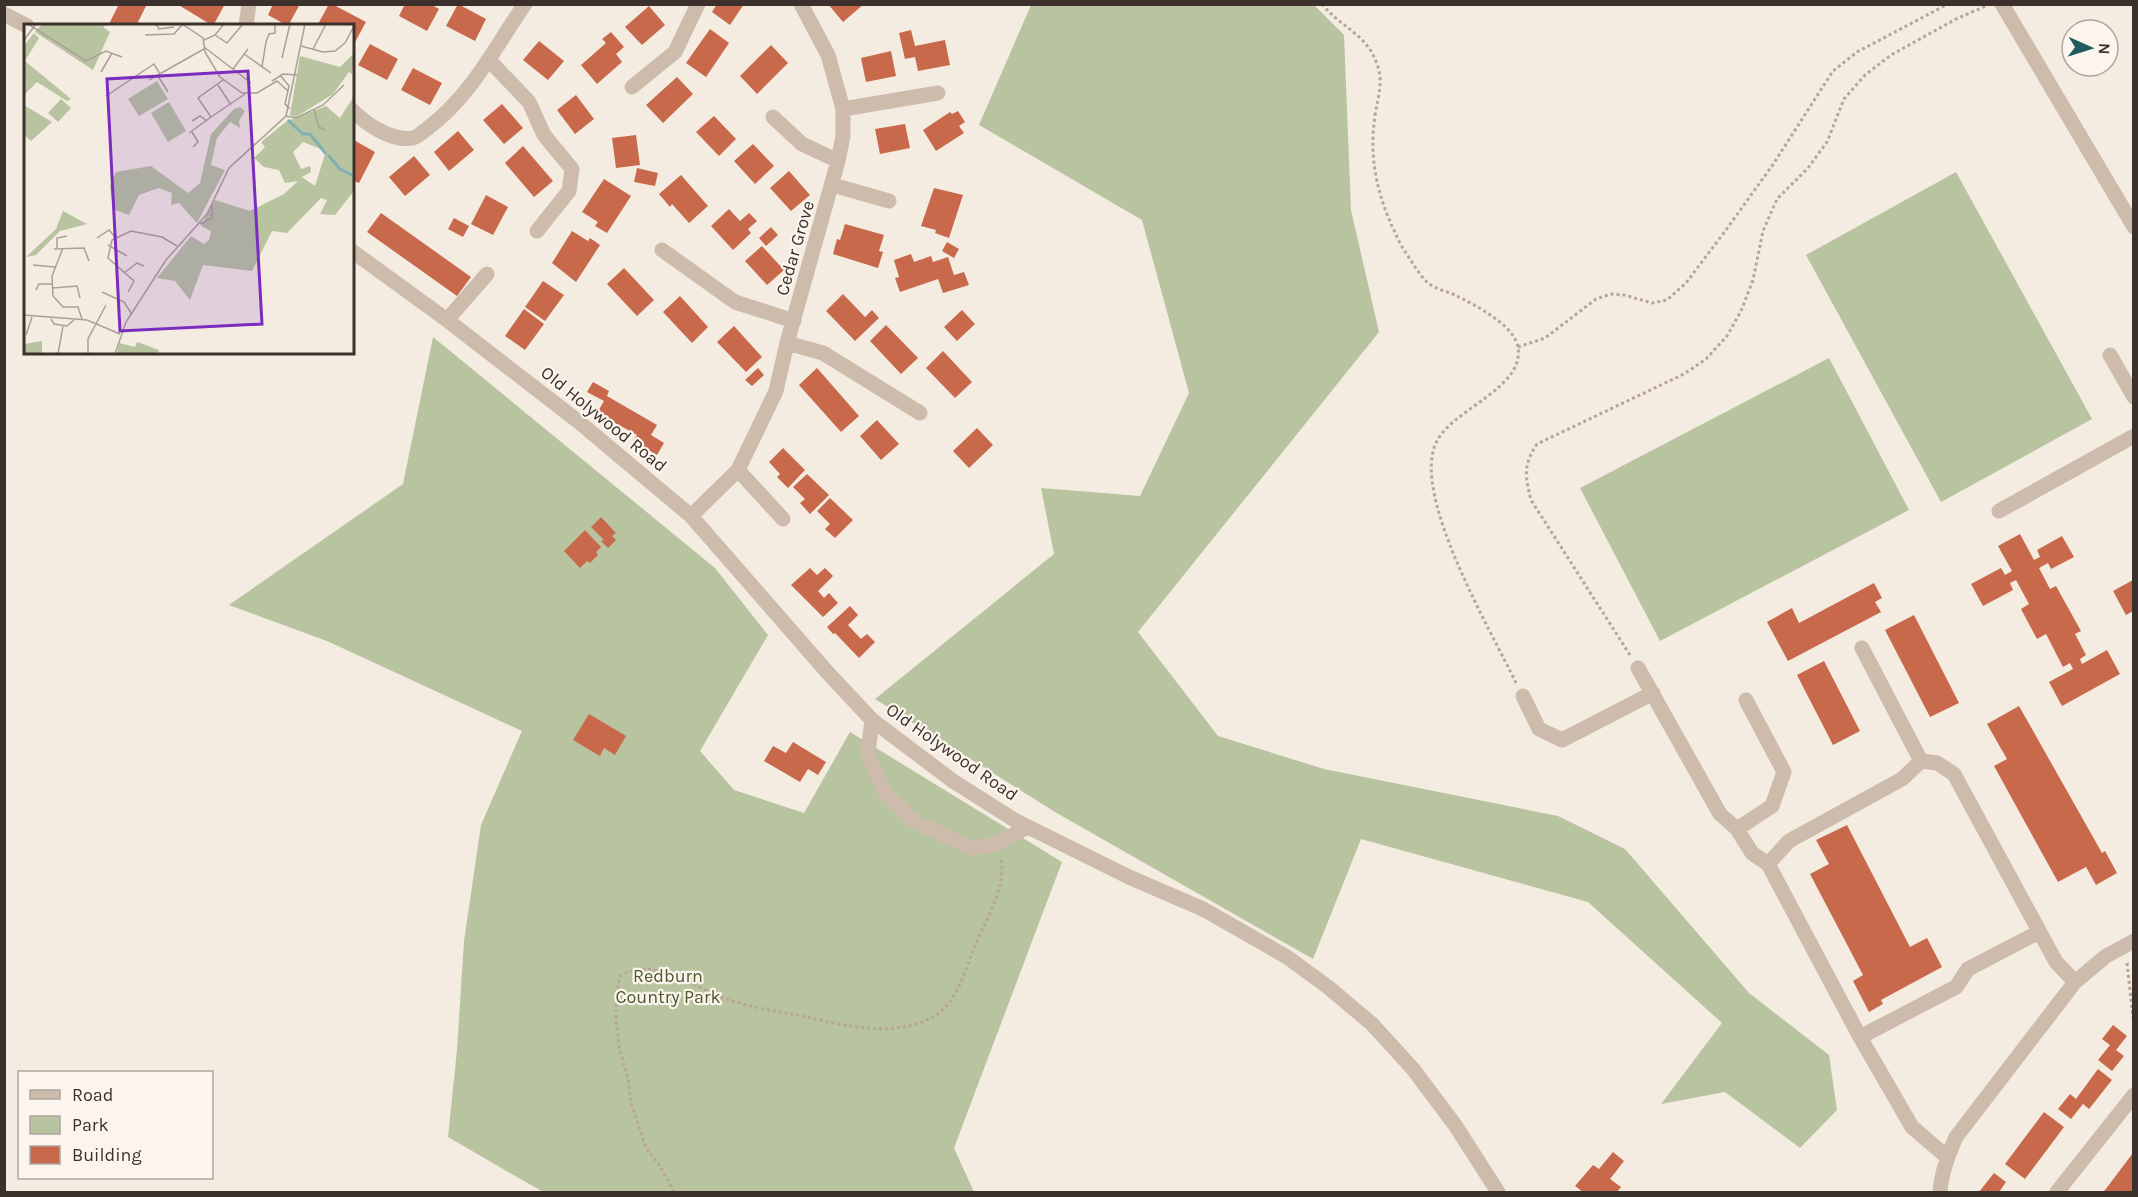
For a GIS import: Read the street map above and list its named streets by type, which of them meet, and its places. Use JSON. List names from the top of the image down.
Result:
{
  "streets": {
    "street": ["Cedar Grove", "Old Holywood Road"]
  },
  "crossings": [
    ["Cedar Grove", "Old Holywood Road"]
  ],
  "parks": ["Redburn Country Park"],
  "legend": ["Road", "Park", "Building"],
  "north": "right"
}
